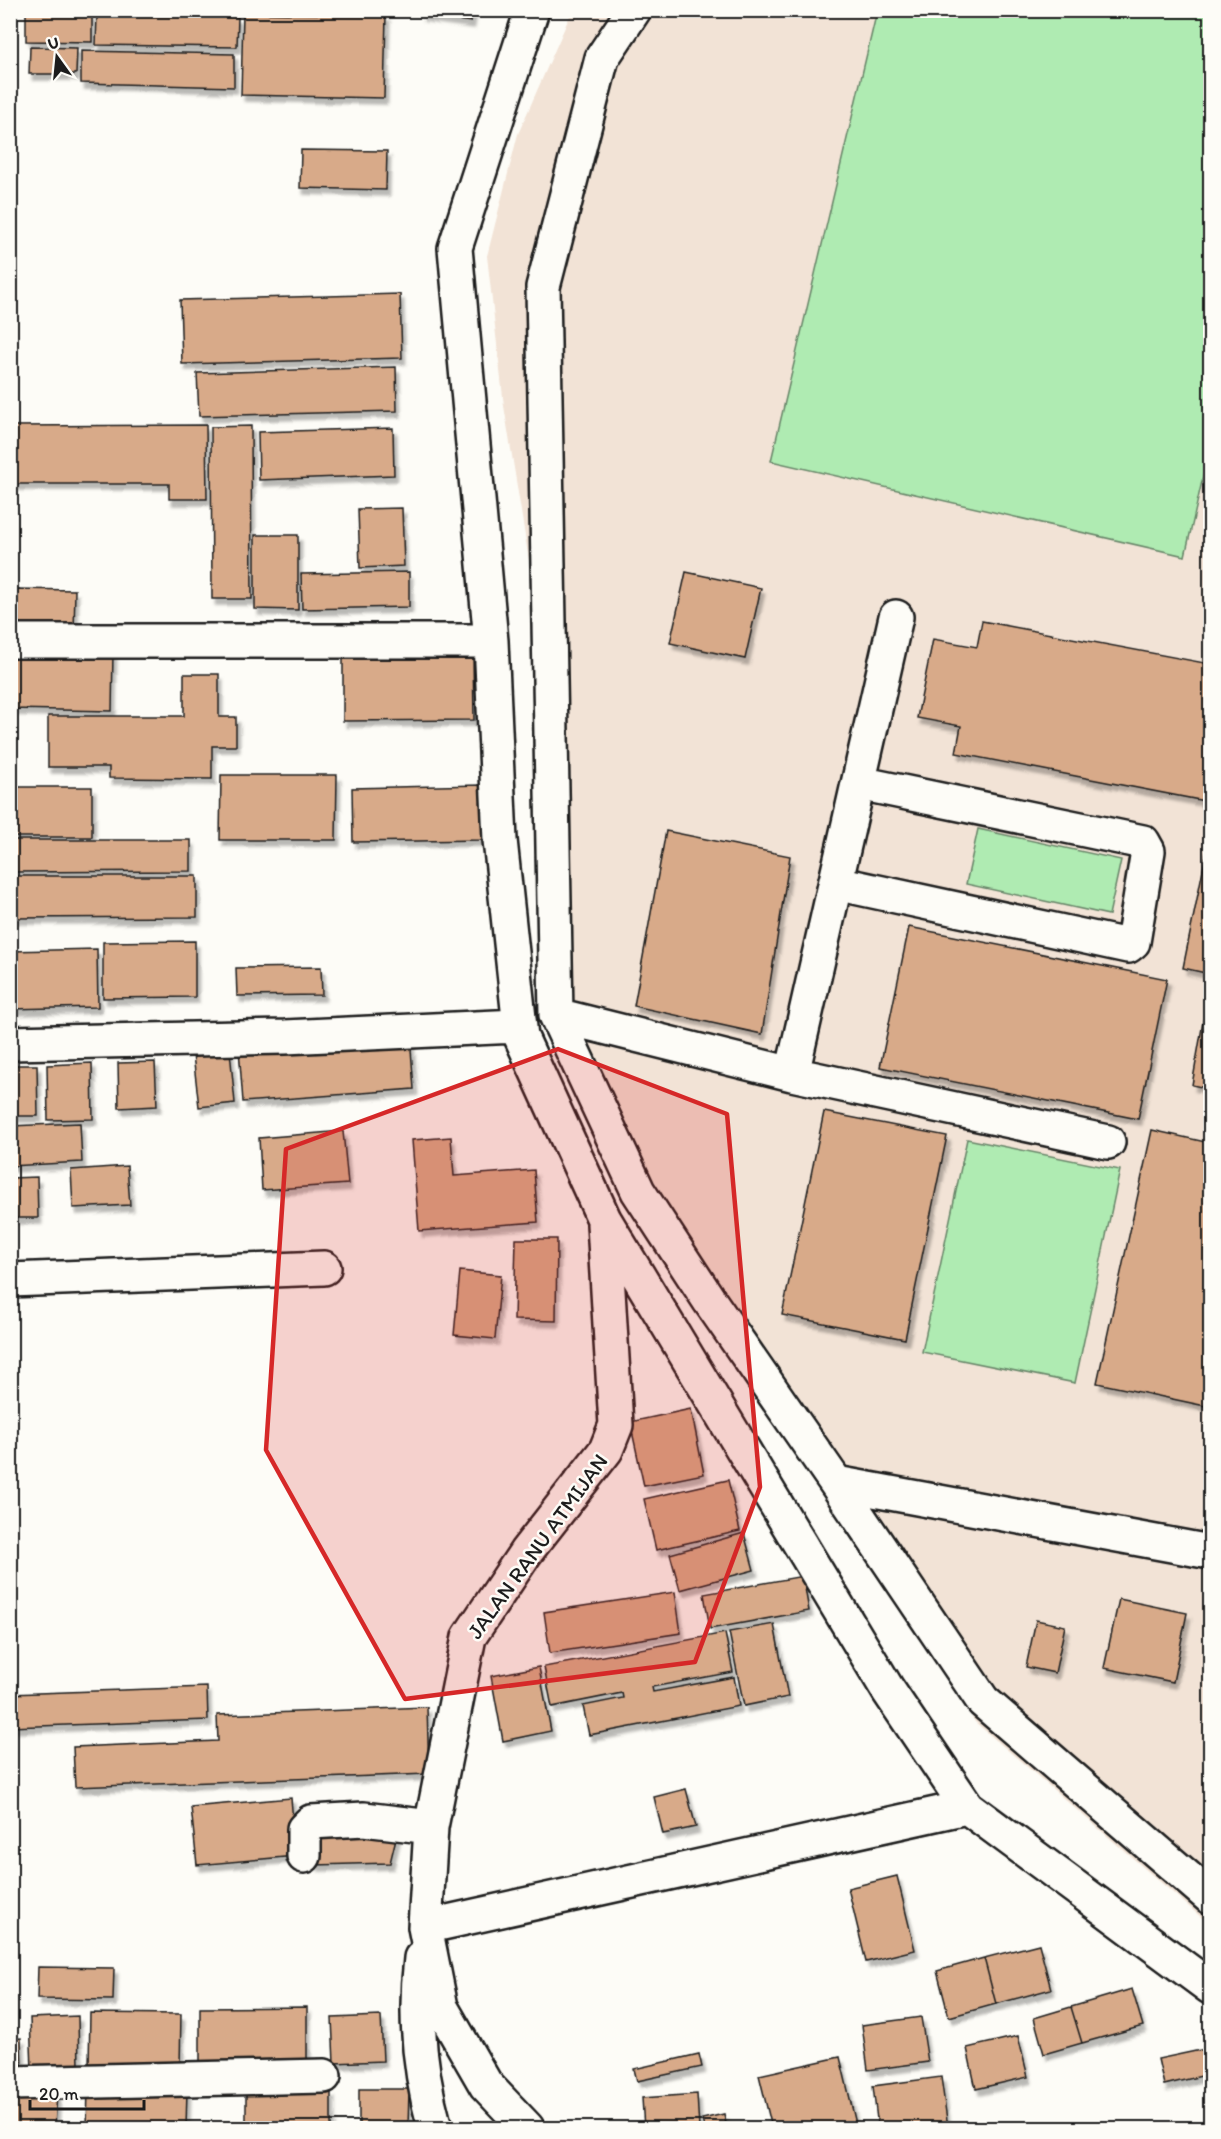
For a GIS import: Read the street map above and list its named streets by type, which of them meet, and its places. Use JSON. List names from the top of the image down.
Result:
{
  "streets": {
    "street": ["JALAN RANU ATMIJAN"]
  },
  "scale_bar": "20 m",
  "north": "top"
}
